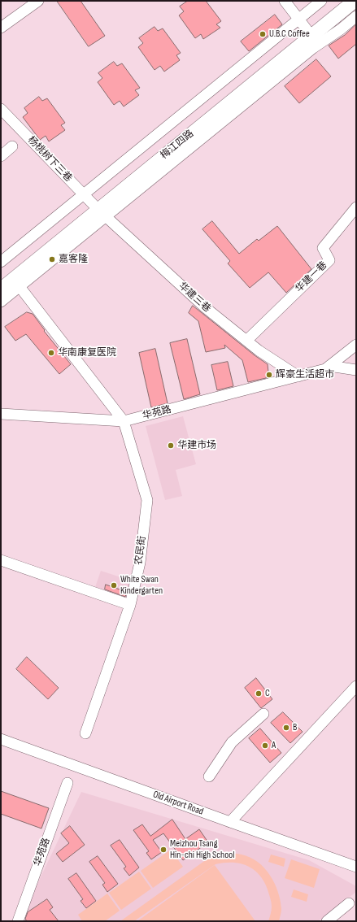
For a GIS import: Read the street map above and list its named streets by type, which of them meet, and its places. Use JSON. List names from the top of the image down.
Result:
{
  "streets": {
    "main road": ["梅江四路"],
    "street": [
      "杨桃树下三巷",
      "华建一巷",
      "华建三巷",
      "华苑路",
      "农民街",
      "Old Airport Road"
    ]
  },
  "crossings": [
    ["梅江四路", "杨桃树下三巷"],
    ["梅江四路", "华建三巷"],
    ["杨桃树下三巷", "华建三巷"],
    ["华建一巷", "华建三巷"],
    ["华建三巷", "华苑路"],
    ["华苑路", "农民街"]
  ],
  "places": [
    "U.B.C Coffee",
    "嘉客隆",
    "华南康复医院",
    "辉豪生活超市",
    "华建市场",
    "White Swan Kindergarten",
    "C",
    "B",
    "A",
    "Meizhou Tsang Hin-chi High School"
  ]
}
